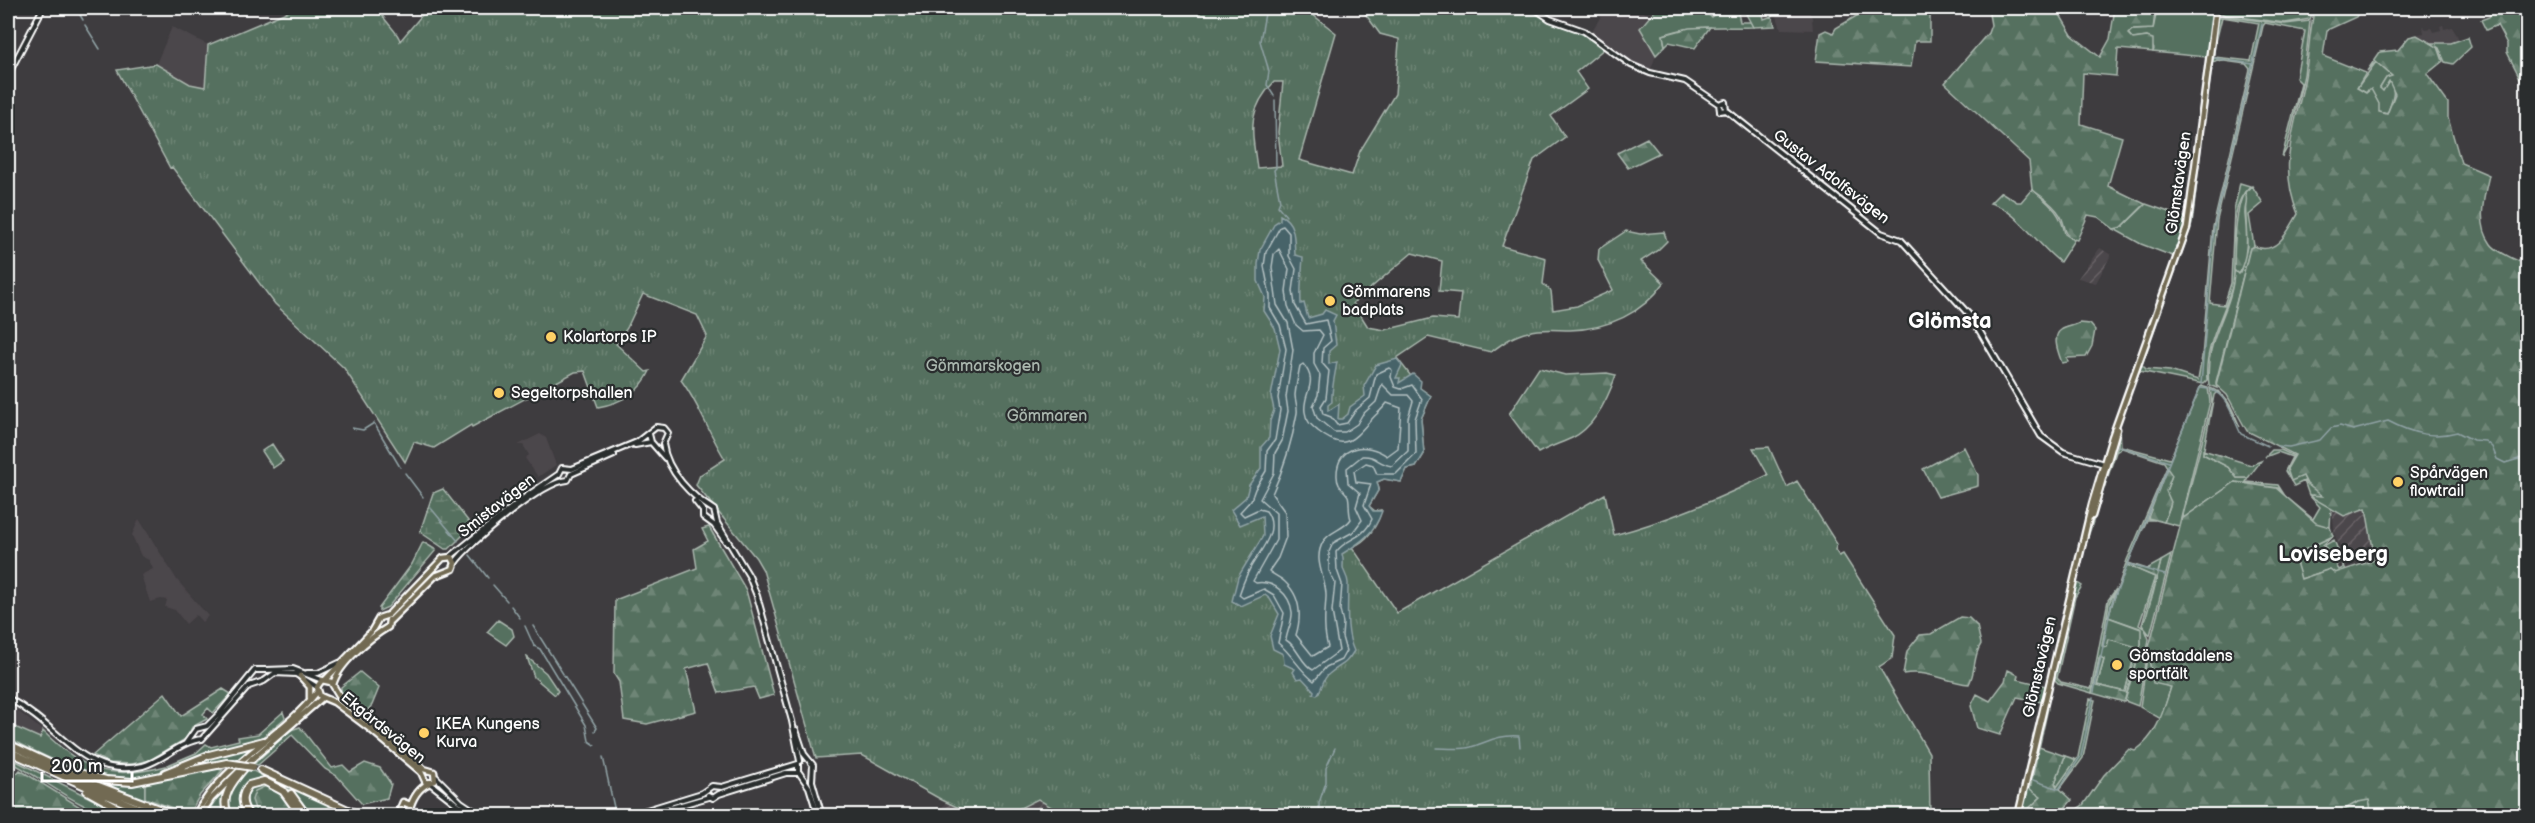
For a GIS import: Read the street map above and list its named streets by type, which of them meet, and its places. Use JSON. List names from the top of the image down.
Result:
{
  "streets": {
    "main road": ["Glömstavägen", "Ekgårdsvägen"],
    "street": ["Gustav Adolfsvägen", "Smistavägen"]
  },
  "crossings": [
    ["Gustav Adolfsvägen", "Glömstavägen"]
  ],
  "districts": ["Glömsta", "Loviseberg"],
  "parks": ["Gömmarskogen", "Gömmaren"],
  "places": [
    "Gömmarens badplats",
    "Kolartorps IP",
    "Segeltorpshallen",
    "Spårvägen flowtrail",
    "Gömstadalens sportfält",
    "IKEA Kungens Kurva"
  ],
  "scale_bar": "200 m"
}
